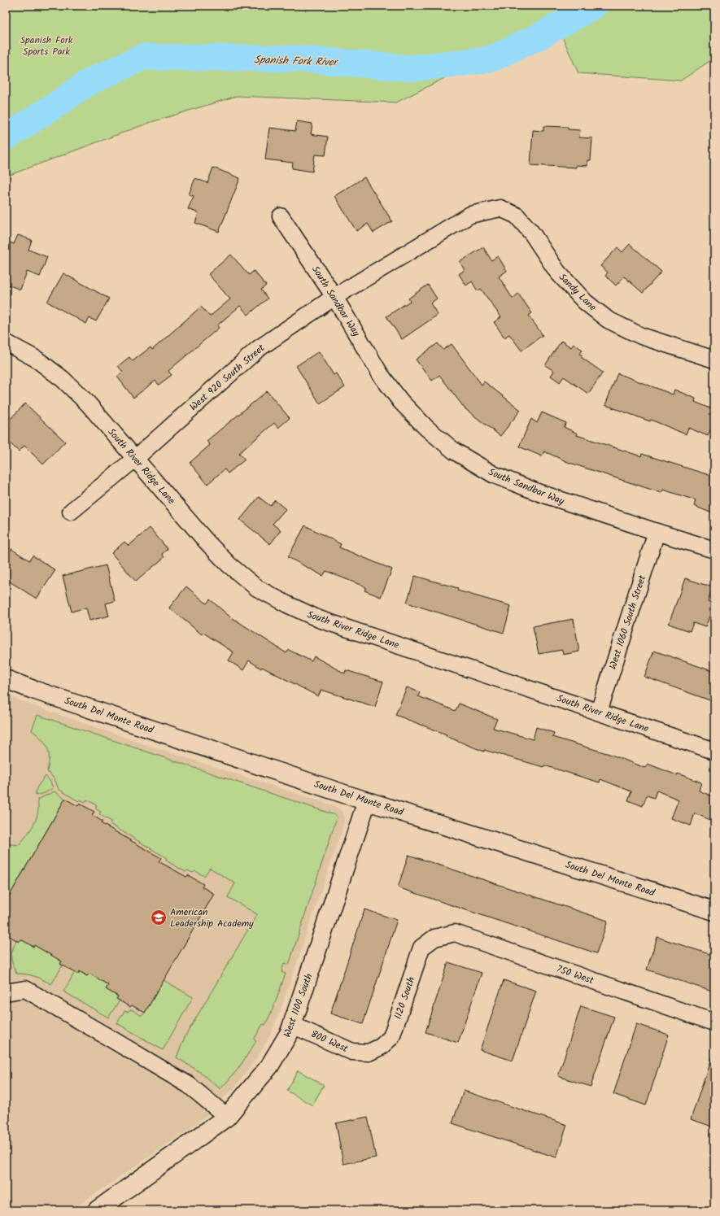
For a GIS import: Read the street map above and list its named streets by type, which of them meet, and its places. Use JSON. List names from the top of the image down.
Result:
{
  "streets": {
    "street": [
      "Sandy Lane",
      "South Sandbar Way",
      "West 920 South Street",
      "South River Ridge Lane",
      "West 1060 South Street",
      "South Del Monte Road",
      "750 West",
      "1120 South",
      "West 1100 South",
      "800 West"
    ]
  },
  "crossings": [
    ["Sandy Lane", "West 920 South Street"],
    ["South Sandbar Way", "West 920 South Street"],
    ["South Sandbar Way", "West 1060 South Street"],
    ["West 920 South Street", "South River Ridge Lane"],
    ["South River Ridge Lane", "West 1060 South Street"],
    ["South Del Monte Road", "West 1100 South"],
    ["750 West", "1120 South"],
    ["1120 South", "800 West"],
    ["West 1100 South", "800 West"]
  ],
  "water": ["Spanish Fork River"],
  "parks": ["Spanish Fork Sports Park"],
  "places": {
    "school or university": ["American Leadership Academy"]
  }
}
